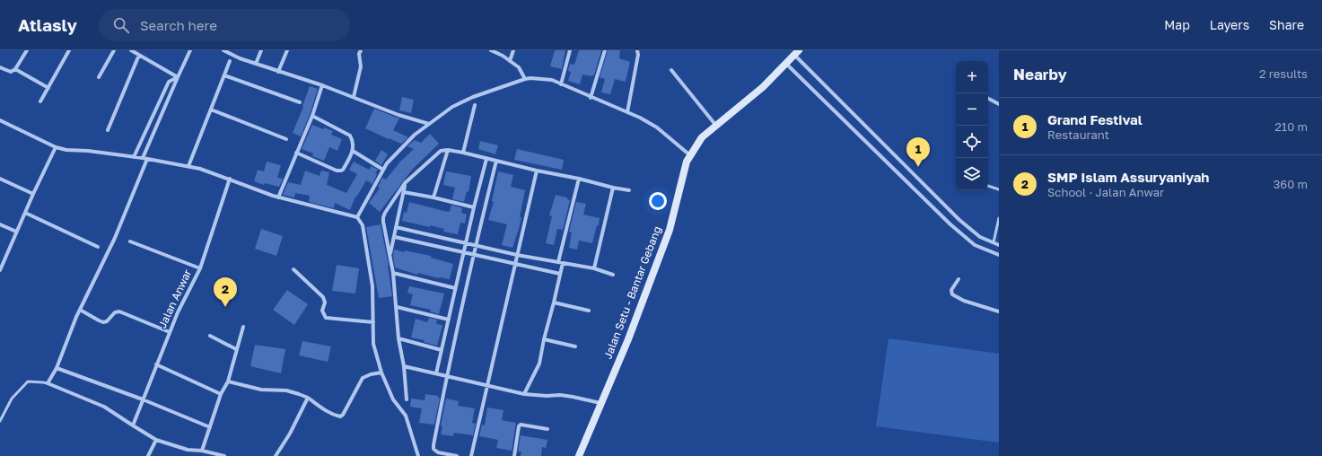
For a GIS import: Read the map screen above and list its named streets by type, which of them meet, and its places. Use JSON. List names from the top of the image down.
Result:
{
  "streets": {
    "main road": ["Jalan Setu - Bantar Gebang"],
    "street": ["Jalan Anwar"]
  },
  "page": {
    "header": "Atlasly",
    "search": "Search here",
    "nav": ["Map", "Layers", "Share"],
    "heading": ["Nearby", "2 results"],
    "map_buttons": ["+", "−"],
    "list": [
      {
        "mark": "1",
        "name": "Grand Festival",
        "note": "Restaurant",
        "value": "210 m"
      },
      {
        "mark": "2",
        "name": "SMP Islam Assuryaniyah",
        "note": "School · Jalan Anwar",
        "value": "360 m"
      }
    ],
    "pins": ["1", "2"]
  }
}
